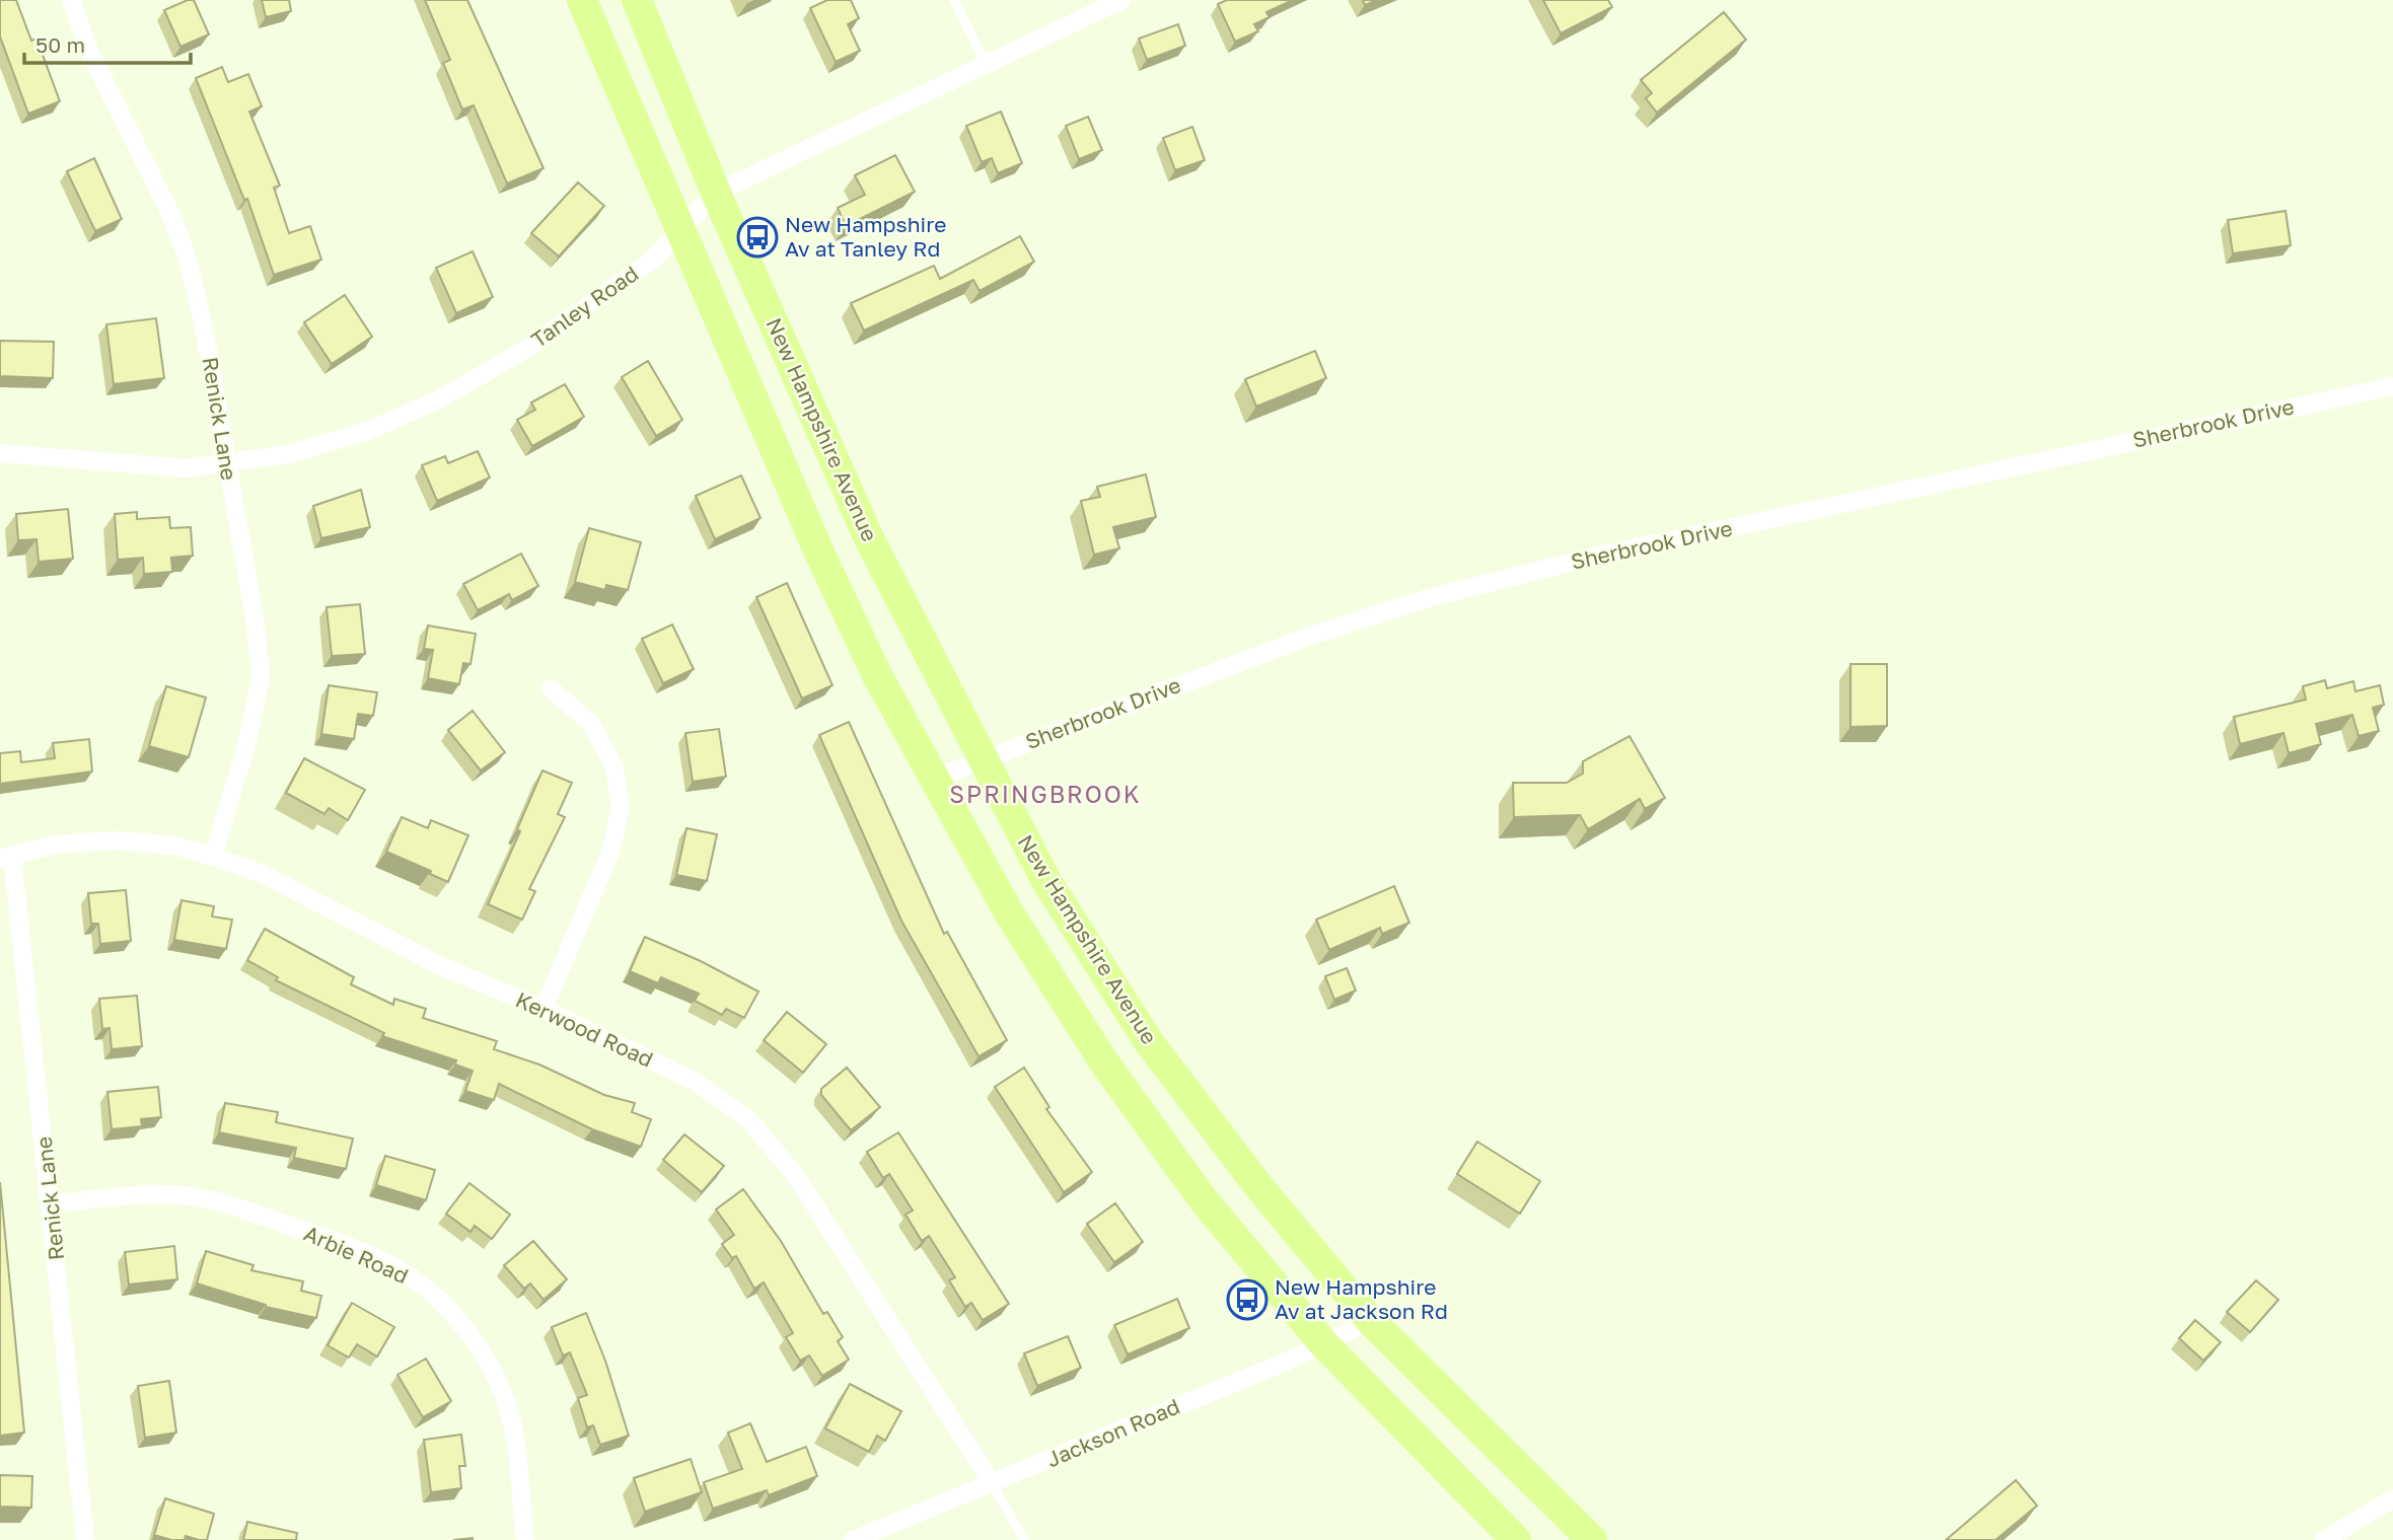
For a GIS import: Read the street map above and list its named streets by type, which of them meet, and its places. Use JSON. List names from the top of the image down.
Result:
{
  "streets": {
    "main road": ["New Hampshire Avenue"],
    "street": [
      "Tanley Road",
      "Renick Lane",
      "Sherbrook Drive",
      "Kerwood Road",
      "Arbie Road",
      "Jackson Road"
    ]
  },
  "crossings": [
    ["Tanley Road", "Renick Lane"],
    ["Tanley Road", "New Hampshire Avenue"],
    ["Renick Lane", "Kerwood Road"],
    ["Renick Lane", "Arbie Road"],
    ["Sherbrook Drive", "New Hampshire Avenue"],
    ["New Hampshire Avenue", "Jackson Road"],
    ["Kerwood Road", "Jackson Road"]
  ],
  "districts": ["SPRINGBROOK"],
  "places": {
    "bus stop": ["New Hampshire Av at Tanley Rd", "New Hampshire Av at Jackson Rd"]
  },
  "scale_bar": "50 m"
}
